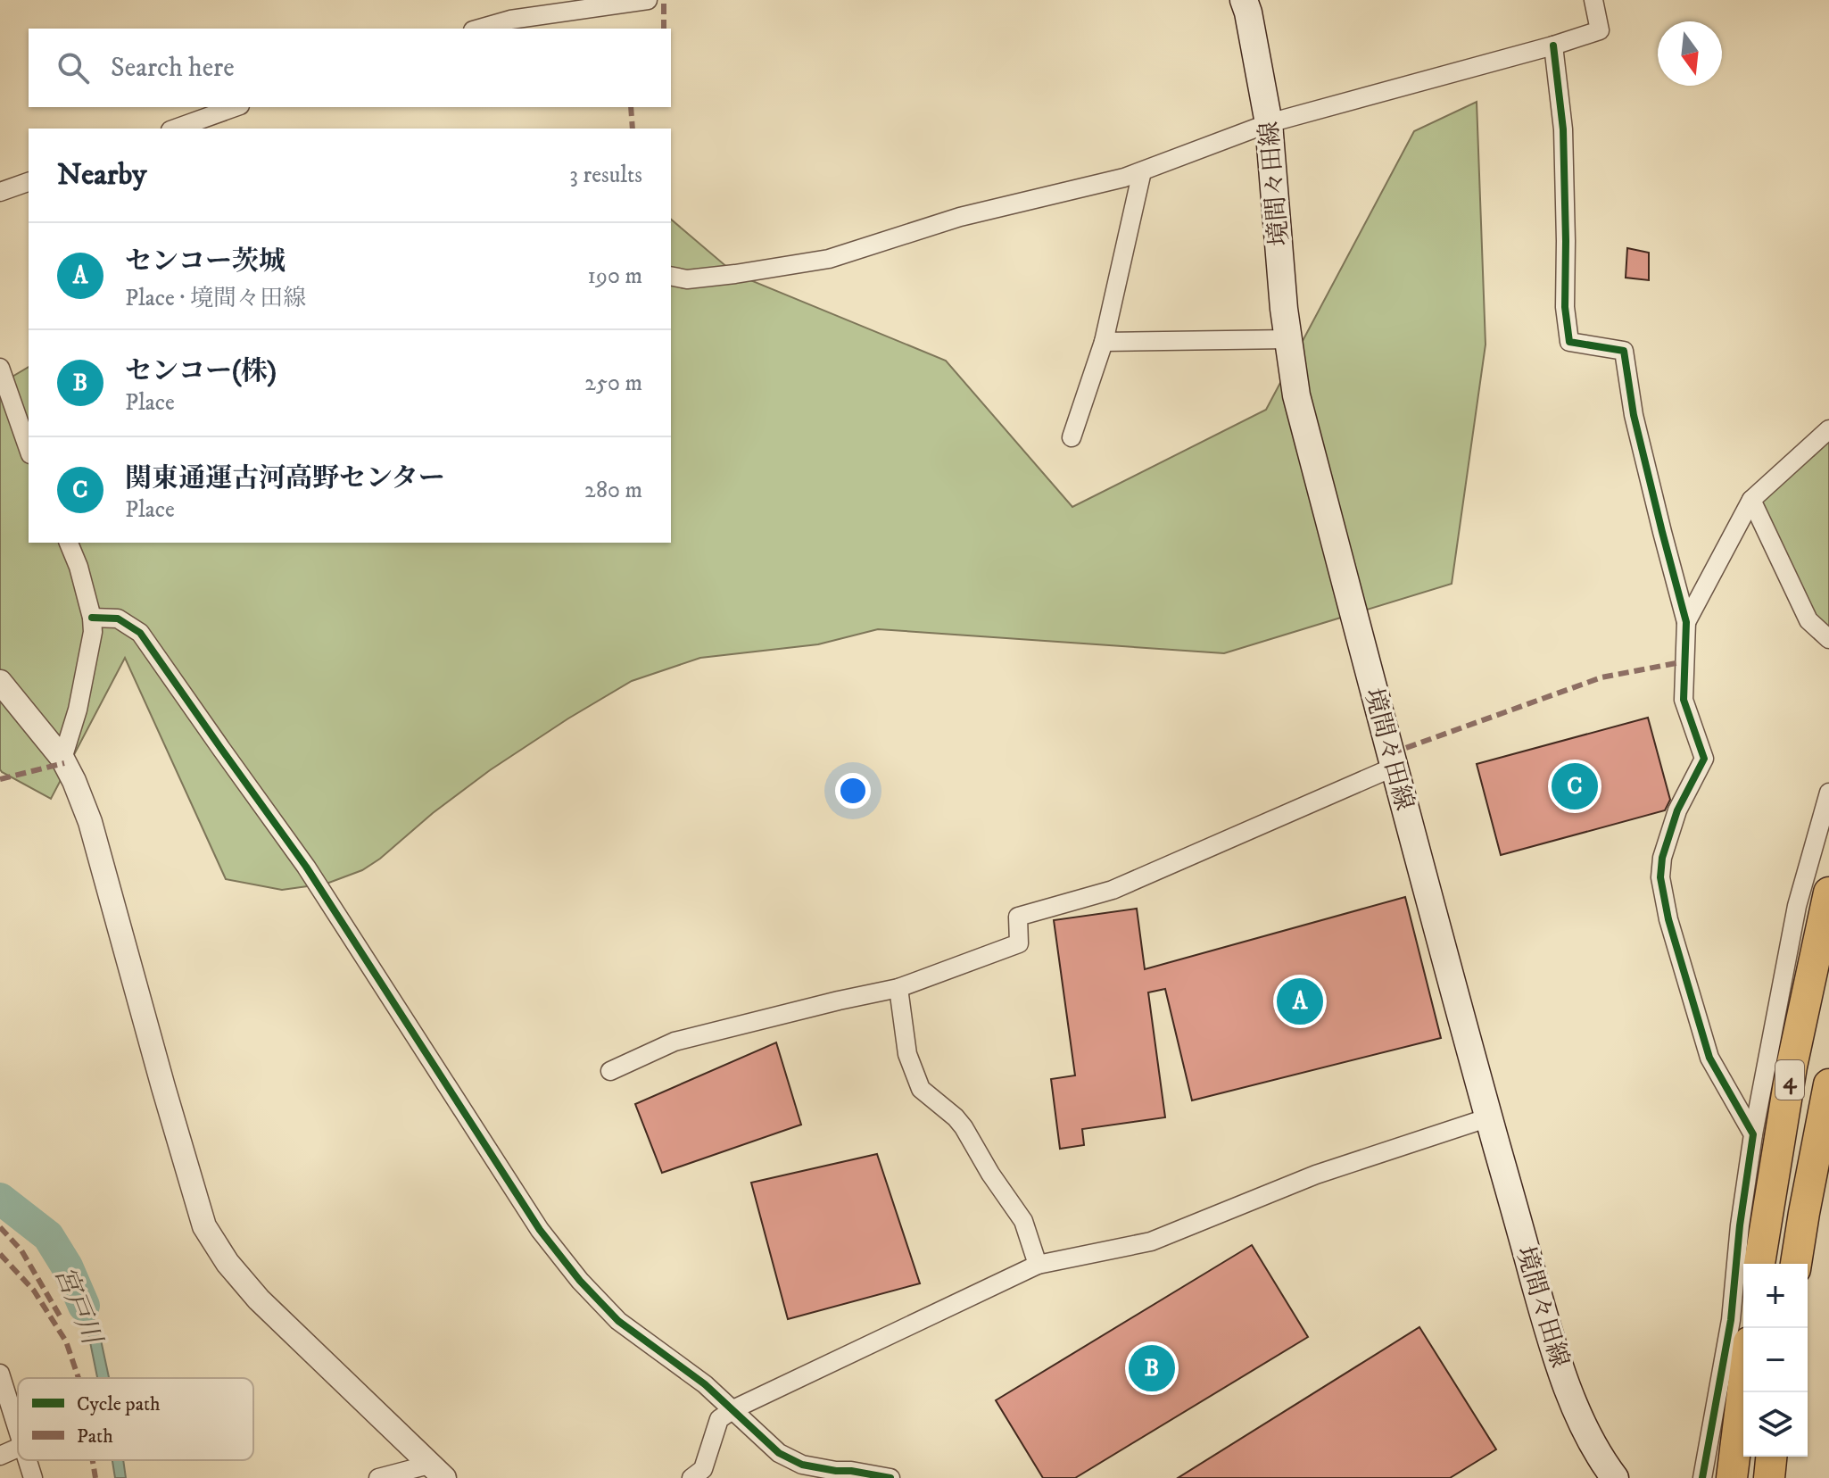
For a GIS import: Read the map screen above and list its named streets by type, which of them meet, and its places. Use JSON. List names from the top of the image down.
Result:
{
  "streets": {
    "highway": ["4"],
    "main road": ["境間々田線"]
  },
  "water": ["宮戸川"],
  "legend": ["Cycle path", "Path"],
  "north": "bottom",
  "page": {
    "search": "Search here",
    "heading": ["Nearby", "3 results"],
    "list": [
      {
        "mark": "A",
        "name": "センコー茨城",
        "note": "Place · 境間々田線",
        "value": "190 m"
      },
      {
        "mark": "B",
        "name": "センコー(株)",
        "note": "Place",
        "value": "250 m"
      },
      {
        "mark": "C",
        "name": "関東通運古河高野センター",
        "note": "Place",
        "value": "280 m"
      }
    ],
    "pins": ["C", "A", "B"],
    "map_buttons": ["+", "−"]
  }
}
